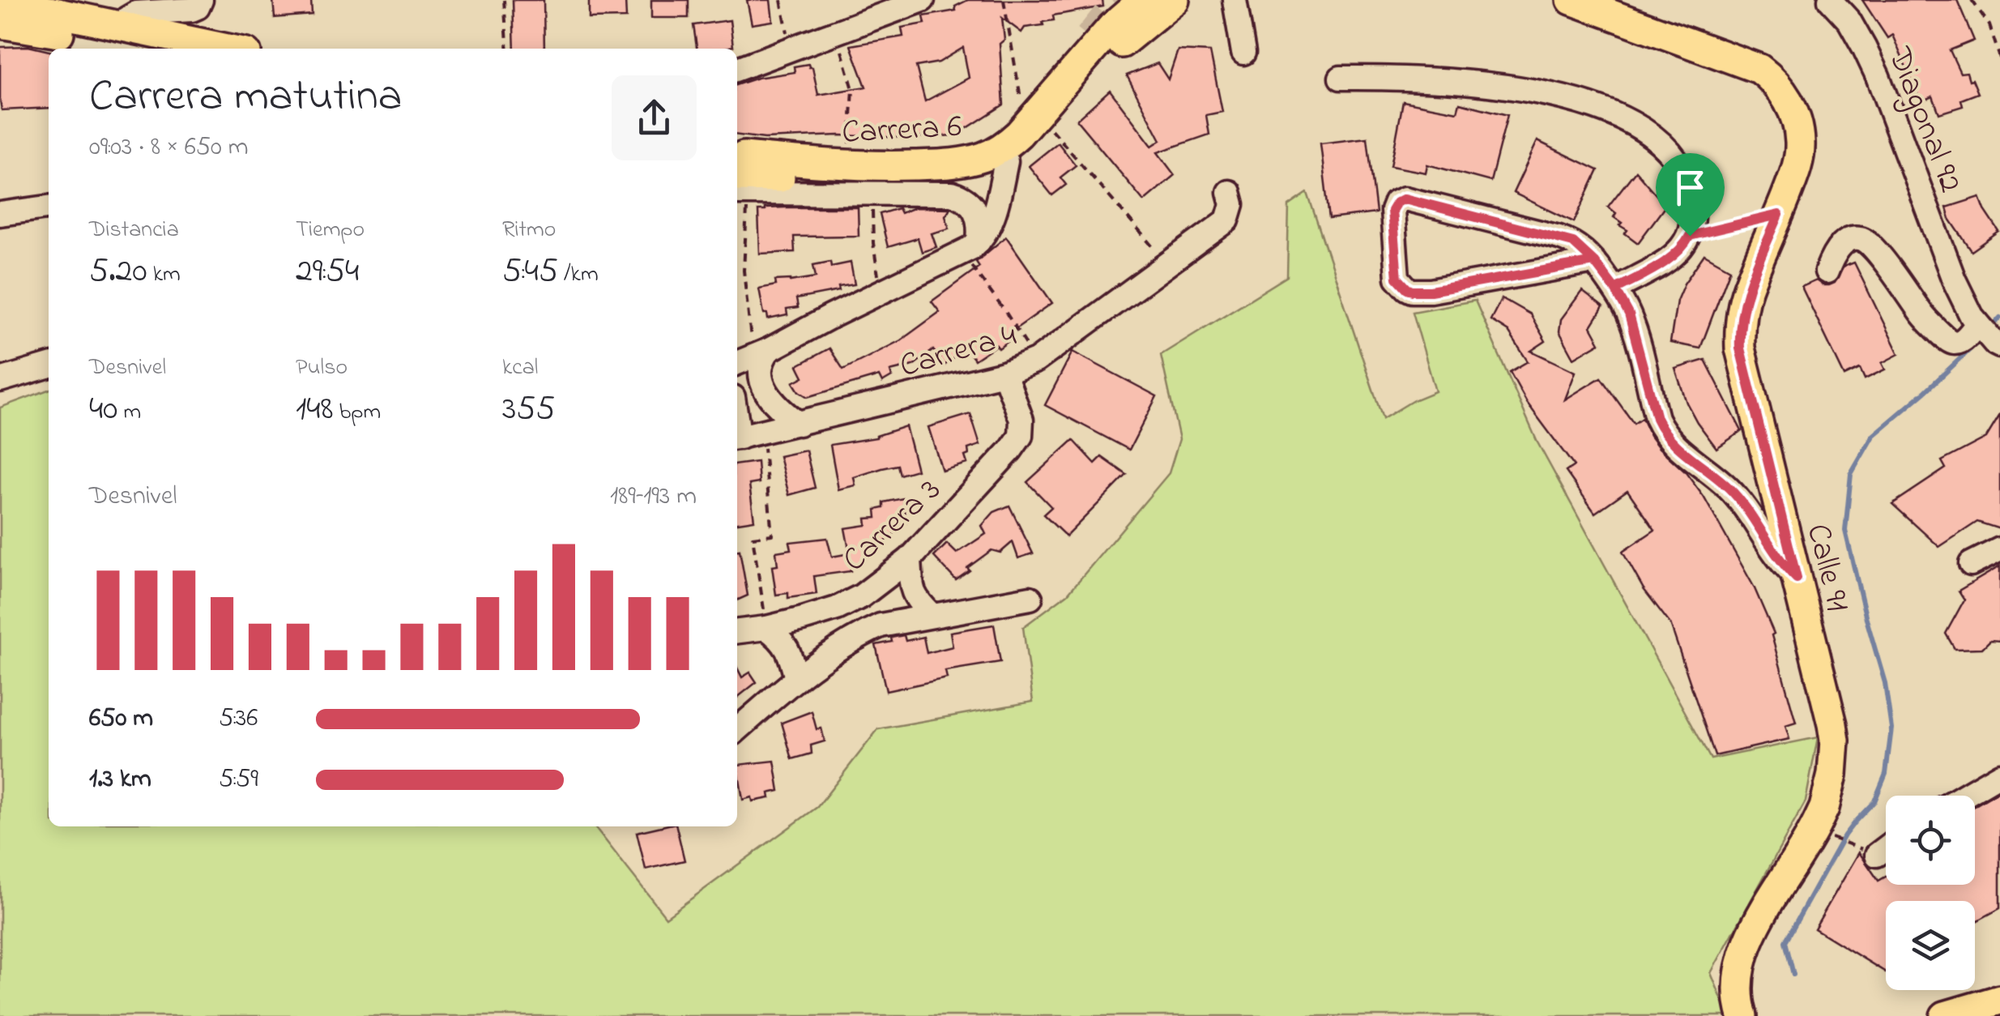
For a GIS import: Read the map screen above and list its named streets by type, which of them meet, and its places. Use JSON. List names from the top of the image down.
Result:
{
  "streets": {
    "main road": ["Carrera 6", "Calle 91"],
    "street": ["Diagonal 92", "Carrera 4", "Carrera 3"]
  },
  "crossings": [
    ["Carrera 4", "Carrera 3"]
  ],
  "page": {
    "heading": ["Carrera matutina", "09:03 · 8 × 650 m"],
    "stats": [
      ["Distancia", "5.20 km"],
      ["Tiempo", "29:54"],
      ["Ritmo", "5:45 /km"],
      ["Desnivel", "40 m"],
      ["Pulso", "148 bpm"],
      ["kcal", "355"]
    ],
    "chart": ["Desnivel", "189–193 m"],
    "list": [
      {
        "name": "650 m",
        "note": "5:36"
      },
      {
        "name": "1.3 km",
        "note": "5:59"
      }
    ]
  }
}
